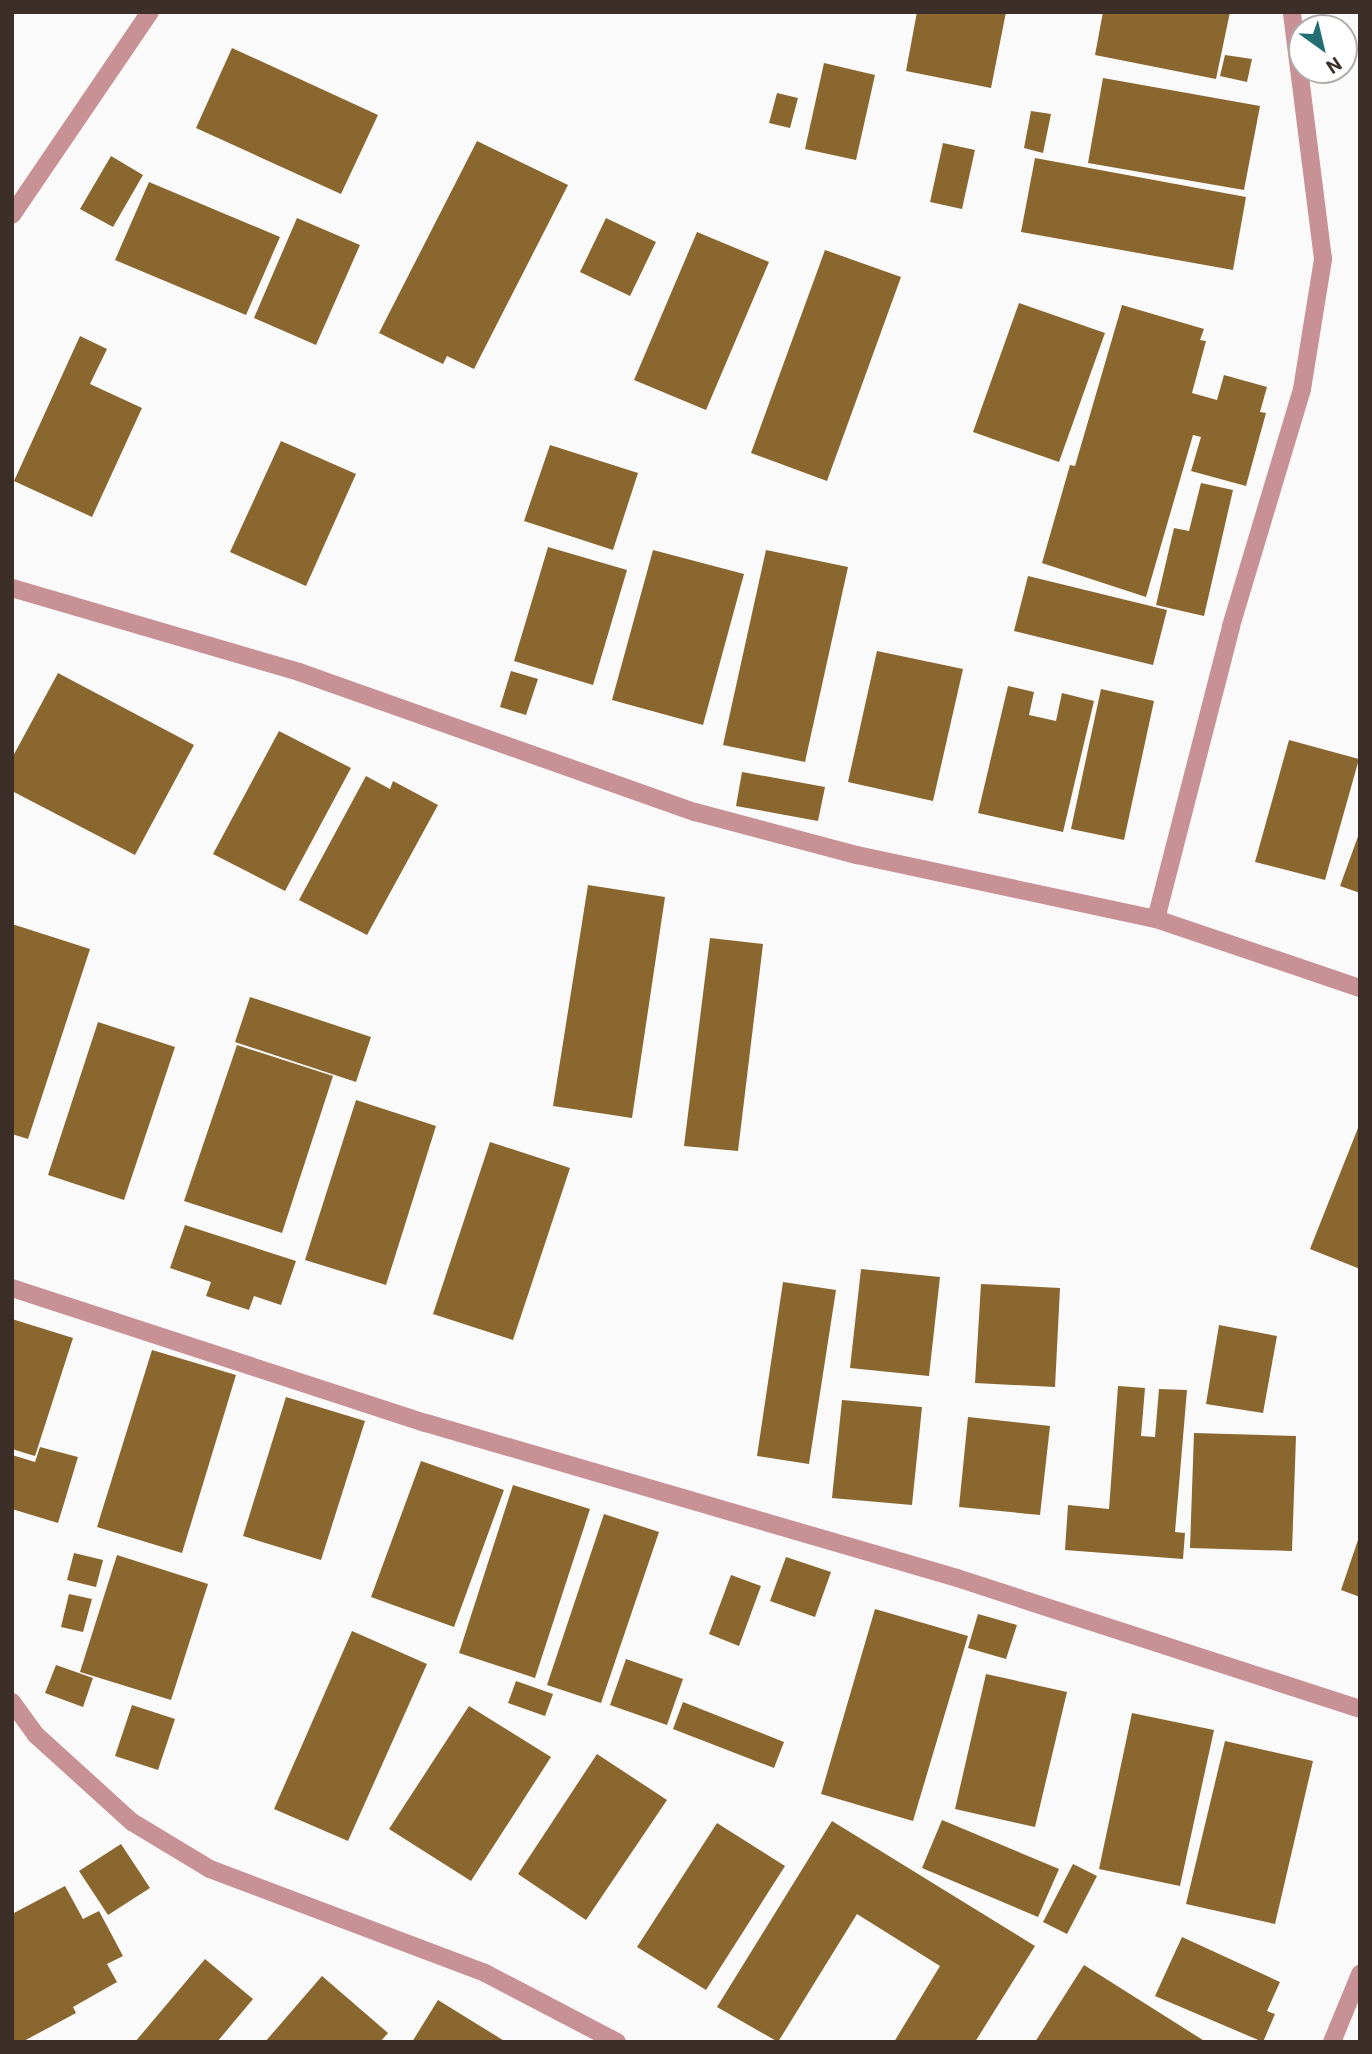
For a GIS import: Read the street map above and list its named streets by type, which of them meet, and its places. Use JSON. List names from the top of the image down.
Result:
{
  "north": "bottom right"
}
